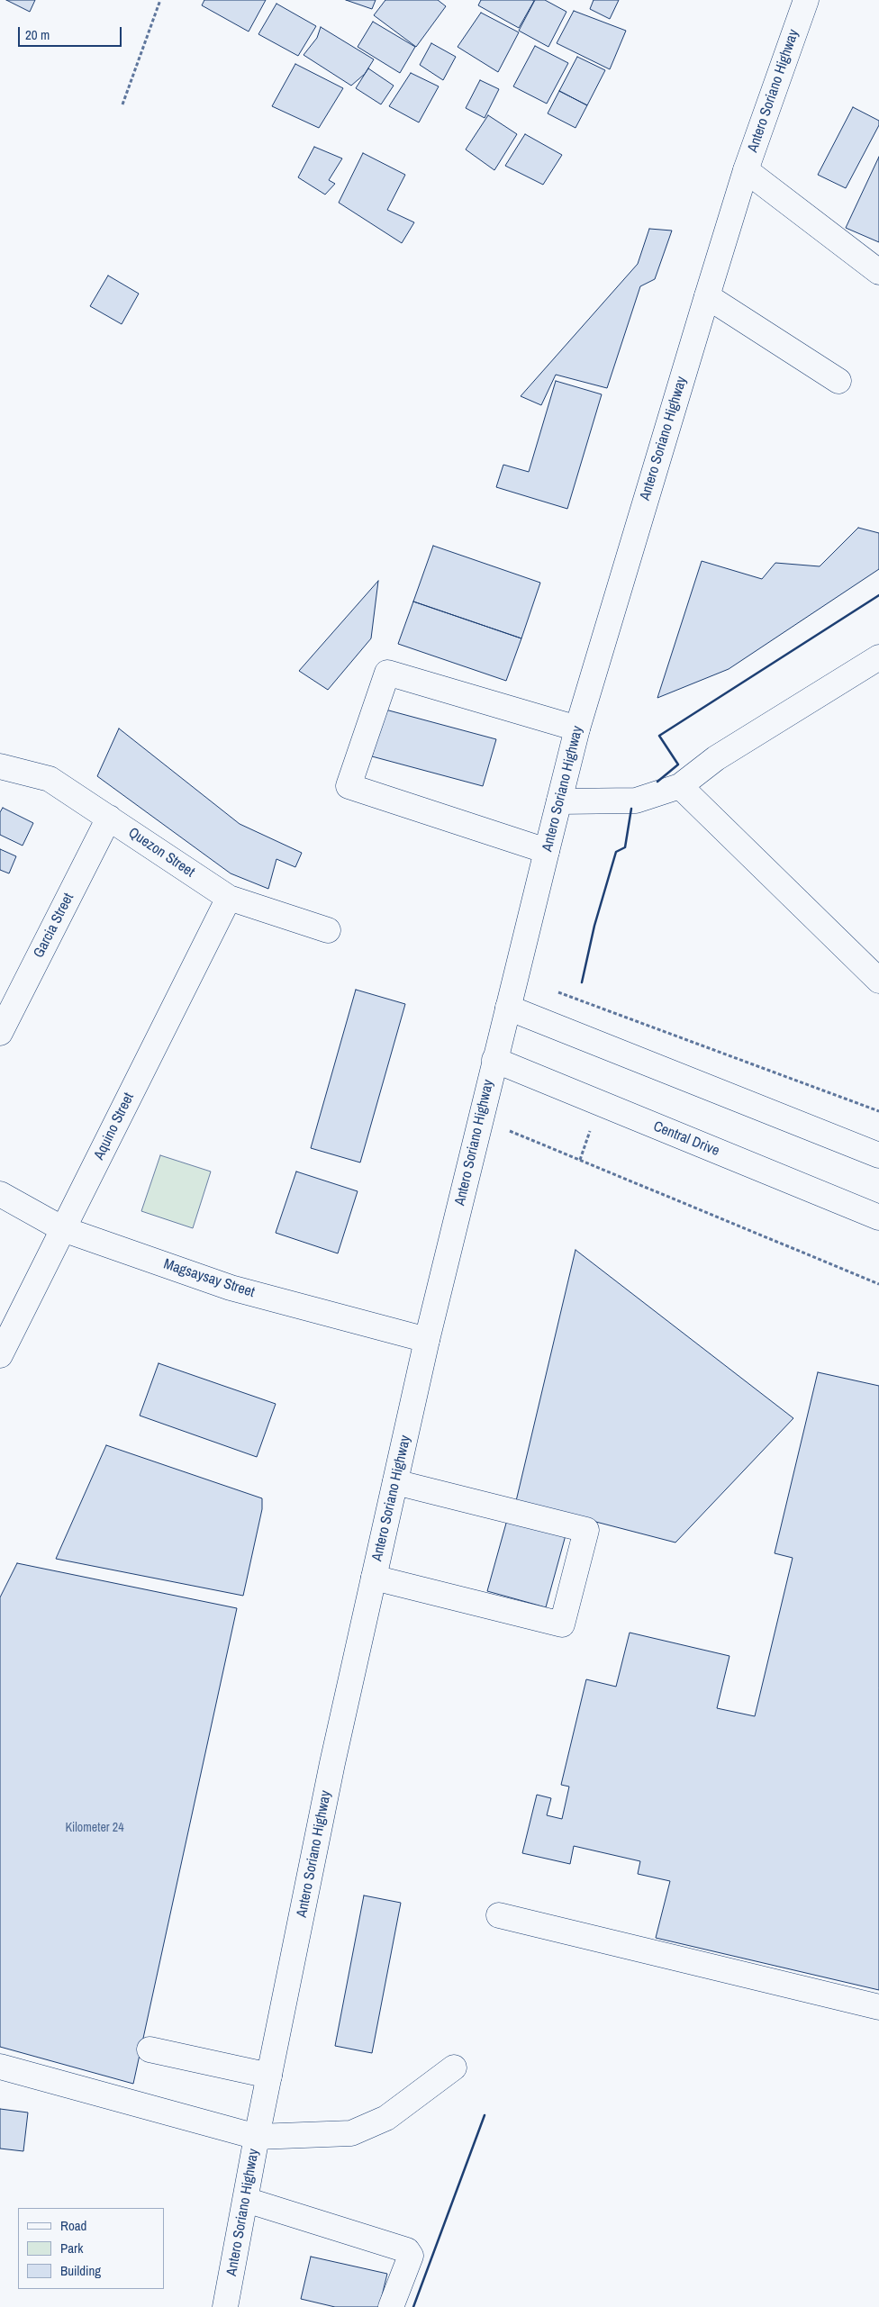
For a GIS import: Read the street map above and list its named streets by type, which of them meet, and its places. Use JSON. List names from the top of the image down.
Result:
{
  "streets": {
    "main road": [
      "Antero Soriano Highway",
      "Quezon Street",
      "Garcia Street",
      "Aquino Street",
      "Central Drive",
      "Magsaysay Street"
    ]
  },
  "crossings": [
    ["Antero Soriano Highway", "Central Drive"],
    ["Antero Soriano Highway", "Magsaysay Street"],
    ["Quezon Street", "Garcia Street"],
    ["Quezon Street", "Aquino Street"],
    ["Aquino Street", "Magsaysay Street"]
  ],
  "house_numbers": ["Kilometer 24"],
  "legend": ["Road", "Park", "Building"],
  "scale_bar": "20 m"
}
